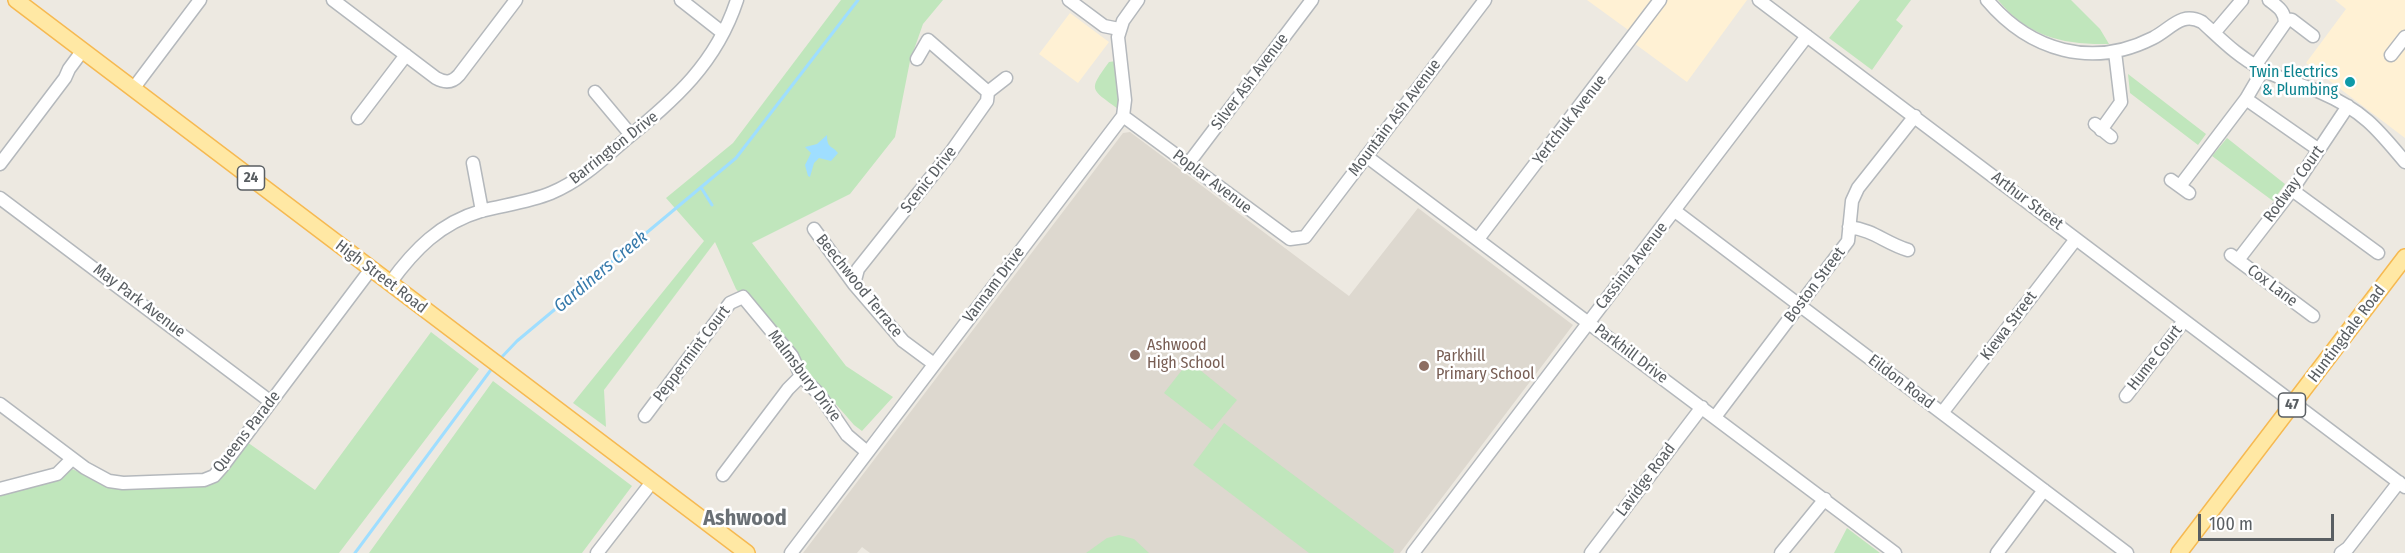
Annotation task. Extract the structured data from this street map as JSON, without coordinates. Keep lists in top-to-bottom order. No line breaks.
{"streets":{"main road":["24","High Street Road","Huntingdale Road","47"],"street":["Silver Ash Avenue","Mountain Ash Avenue","Yertchuk Avenue","Barrington Drive","Scenic Drive","Poplar Avenue","Rodway Court","Arthur Street","Cassinia Avenue","Vannam Drive","Boston Street","Beechwood Terrace","Cox Lane","May Park Avenue","Kiewa Street","Peppermint Court","Parkhill Drive","Hume Court","Malmsbury Drive","Eildon Road","Queens Parade","Lavidge Road"]},"crossings":[["Silver Ash Avenue","Poplar Avenue"],["Mountain Ash Avenue","Poplar Avenue"],["Mountain Ash Avenue","Parkhill Drive"],["Yertchuk Avenue","Parkhill Drive"],["Barrington Drive","High Street Road"],["Scenic Drive","Beechwood Terrace"],["Poplar Avenue","Vannam Drive"],["Rodway Court","Cox Lane"],["Arthur Street","Cassinia Avenue"],["Arthur Street","Boston Street"],["Arthur Street","Kiewa Street"],["Arthur Street","Huntingdale Road"],["Arthur Street","Hume Court"],["Cassinia Avenue","Parkhill Drive"],["Cassinia Avenue","Eildon Road"],["High Street Road","Queens Parade"],["Vannam Drive","Beechwood Terrace"],["Vannam Drive","Malmsbury Drive"],["Boston Street","Parkhill Drive"],["Boston Street","Eildon Road"],["May Park Avenue","Queens Parade"],["Kiewa Street","Eildon Road"],["Peppermint Court","Malmsbury Drive"],["Parkhill Drive","Lavidge Road"]],"districts":["Ashwood"],"water":["Gardiners Creek"],"places":["Twin Electrics & Plumbing","Ashwood High School","Parkhill Primary School"],"scale_bar":"100 m"}
